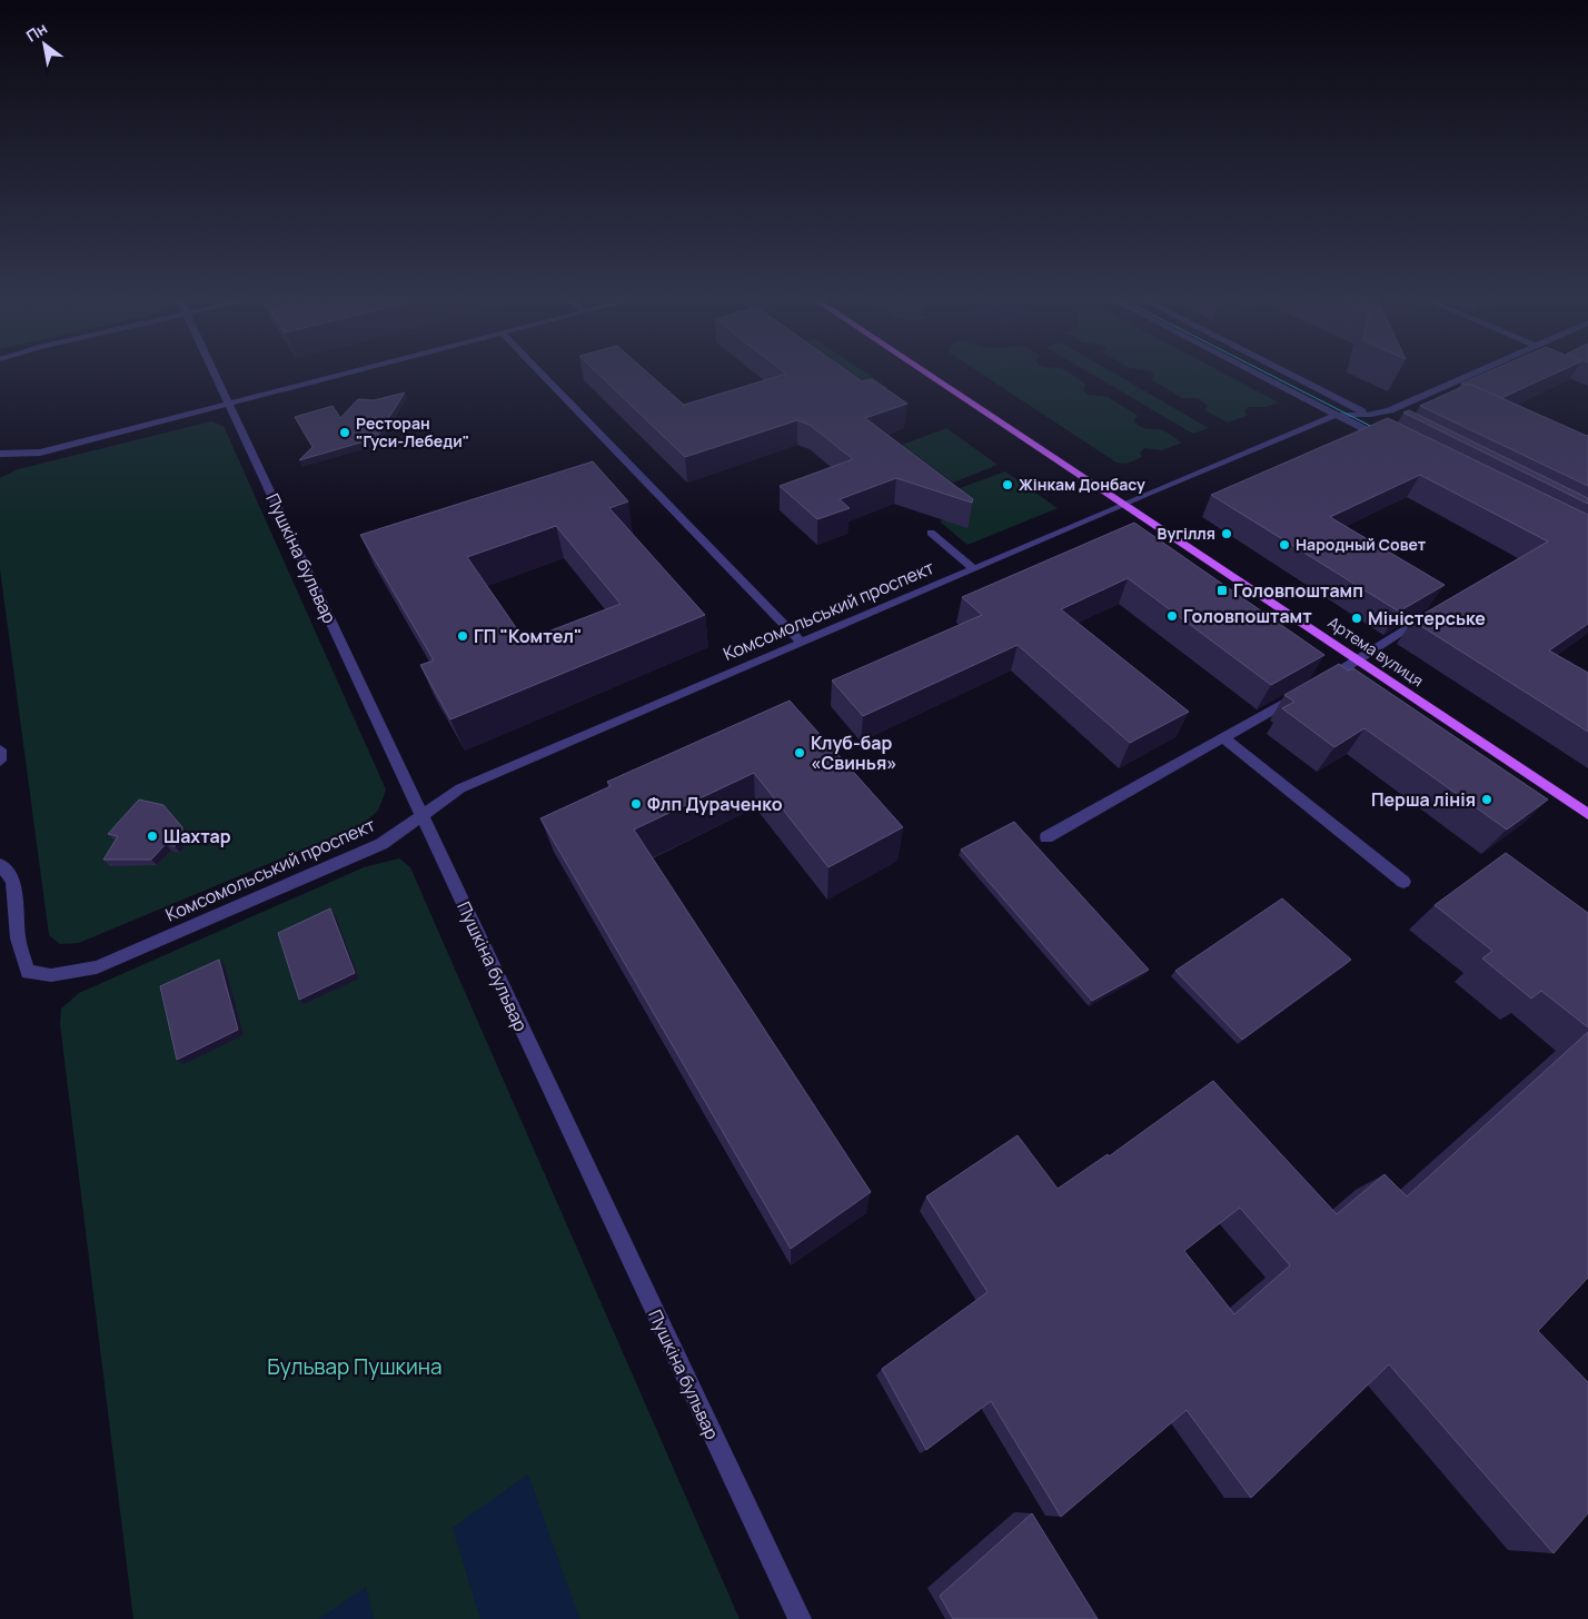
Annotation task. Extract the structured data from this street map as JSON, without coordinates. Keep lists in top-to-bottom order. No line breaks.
{"streets":{"main road":["Артема вулиця"],"street":["Пушкіна бульвар","Комсомольський проспект"]},"crossings":[["Пушкіна бульвар","Комсомольський проспект"],["Комсомольський проспект","Артема вулиця"]],"parks":["Бульвар Пушкина"],"places":{"other":["Ресторан \"Гуси-Лебеди\"","Жінкам Донбасу","Вугілля","Народный Совет","Головпоштамт","Міністерське","ГП \"Комтел\"","Клуб-бар «Свинья»","Перша лінія","Флп Дураченко","Шахтар"],"transit":["Головпоштамп"]},"north":"top left"}
